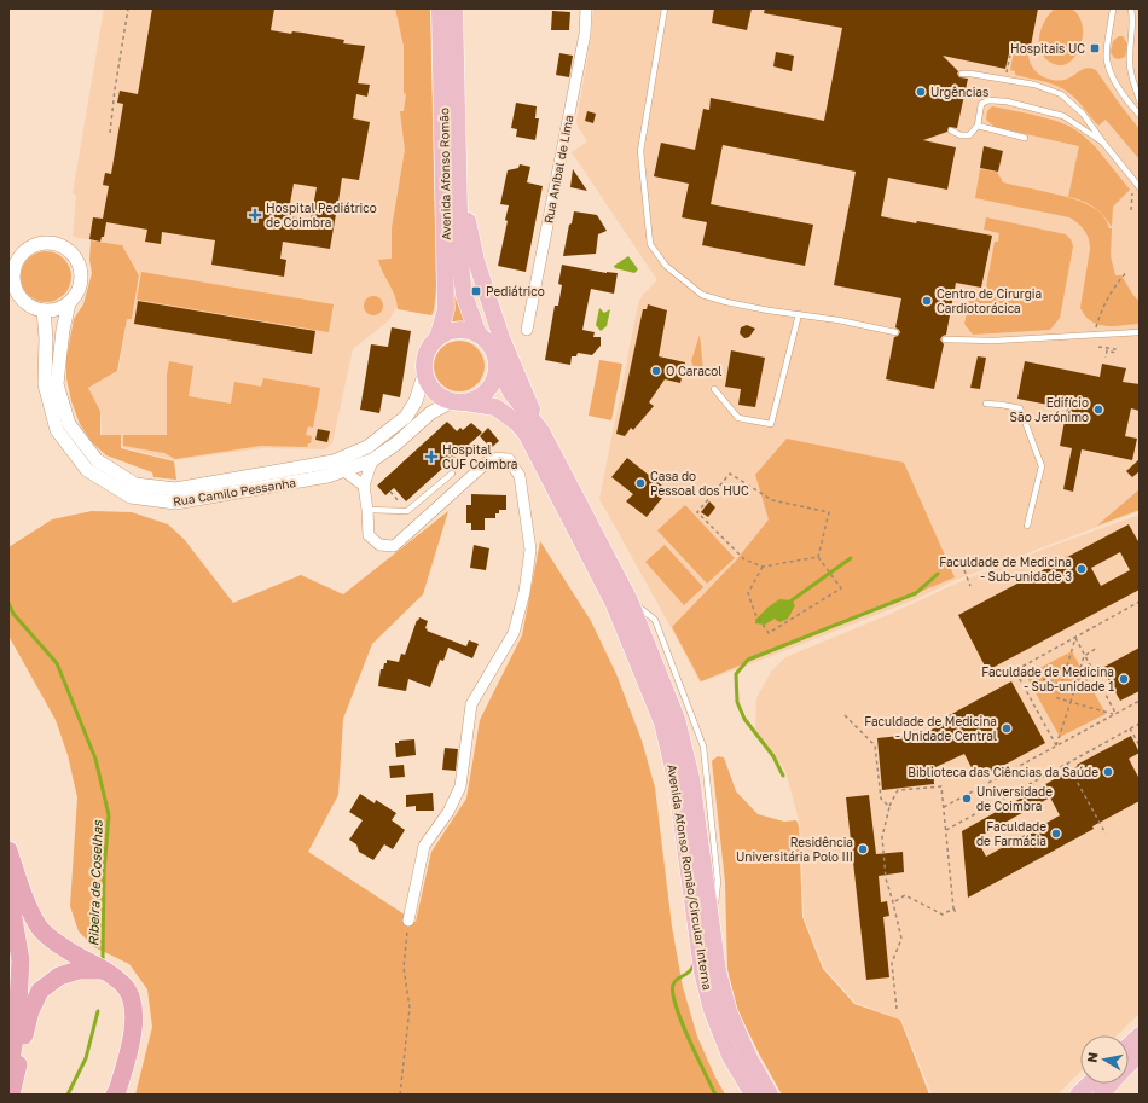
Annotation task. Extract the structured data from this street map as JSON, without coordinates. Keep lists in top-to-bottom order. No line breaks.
{"streets":{"main road":["Avenida Afonso Romão","Avenida Afonso Romão/Circular Interna"],"street":["Rua Aníbal de Lima","Rua Camilo Pessanha"]},"crossings":[["Avenida Afonso Romão","Rua Camilo Pessanha"],["Avenida Afonso Romão","Avenida Afonso Romão/Circular Interna"],["Rua Camilo Pessanha","Avenida Afonso Romão/Circular Interna"]],"water":["Ribeira de Coselhas"],"places":{"transit":["Hospitais UC","Pediátrico"],"other":["Urgências","Centro de Cirurgia Cardiotorácica","O Caracol","Edifício São Jerónimo","Casa do Pessoal dos HUC","Faculdade de Medicina - Sub-unidade 3","Faculdade de Medicina - Sub-unidade 1","Faculdade de Medicina - Unidade Central","Biblioteca das Ciências da Saúde","Universidade de Coimbra","Faculdade de Farmácia","Residência Universitária Polo III"],"health":["Hospital Pediátrico de Coimbra","Hospital CUF Coimbra"]},"north":"left"}
